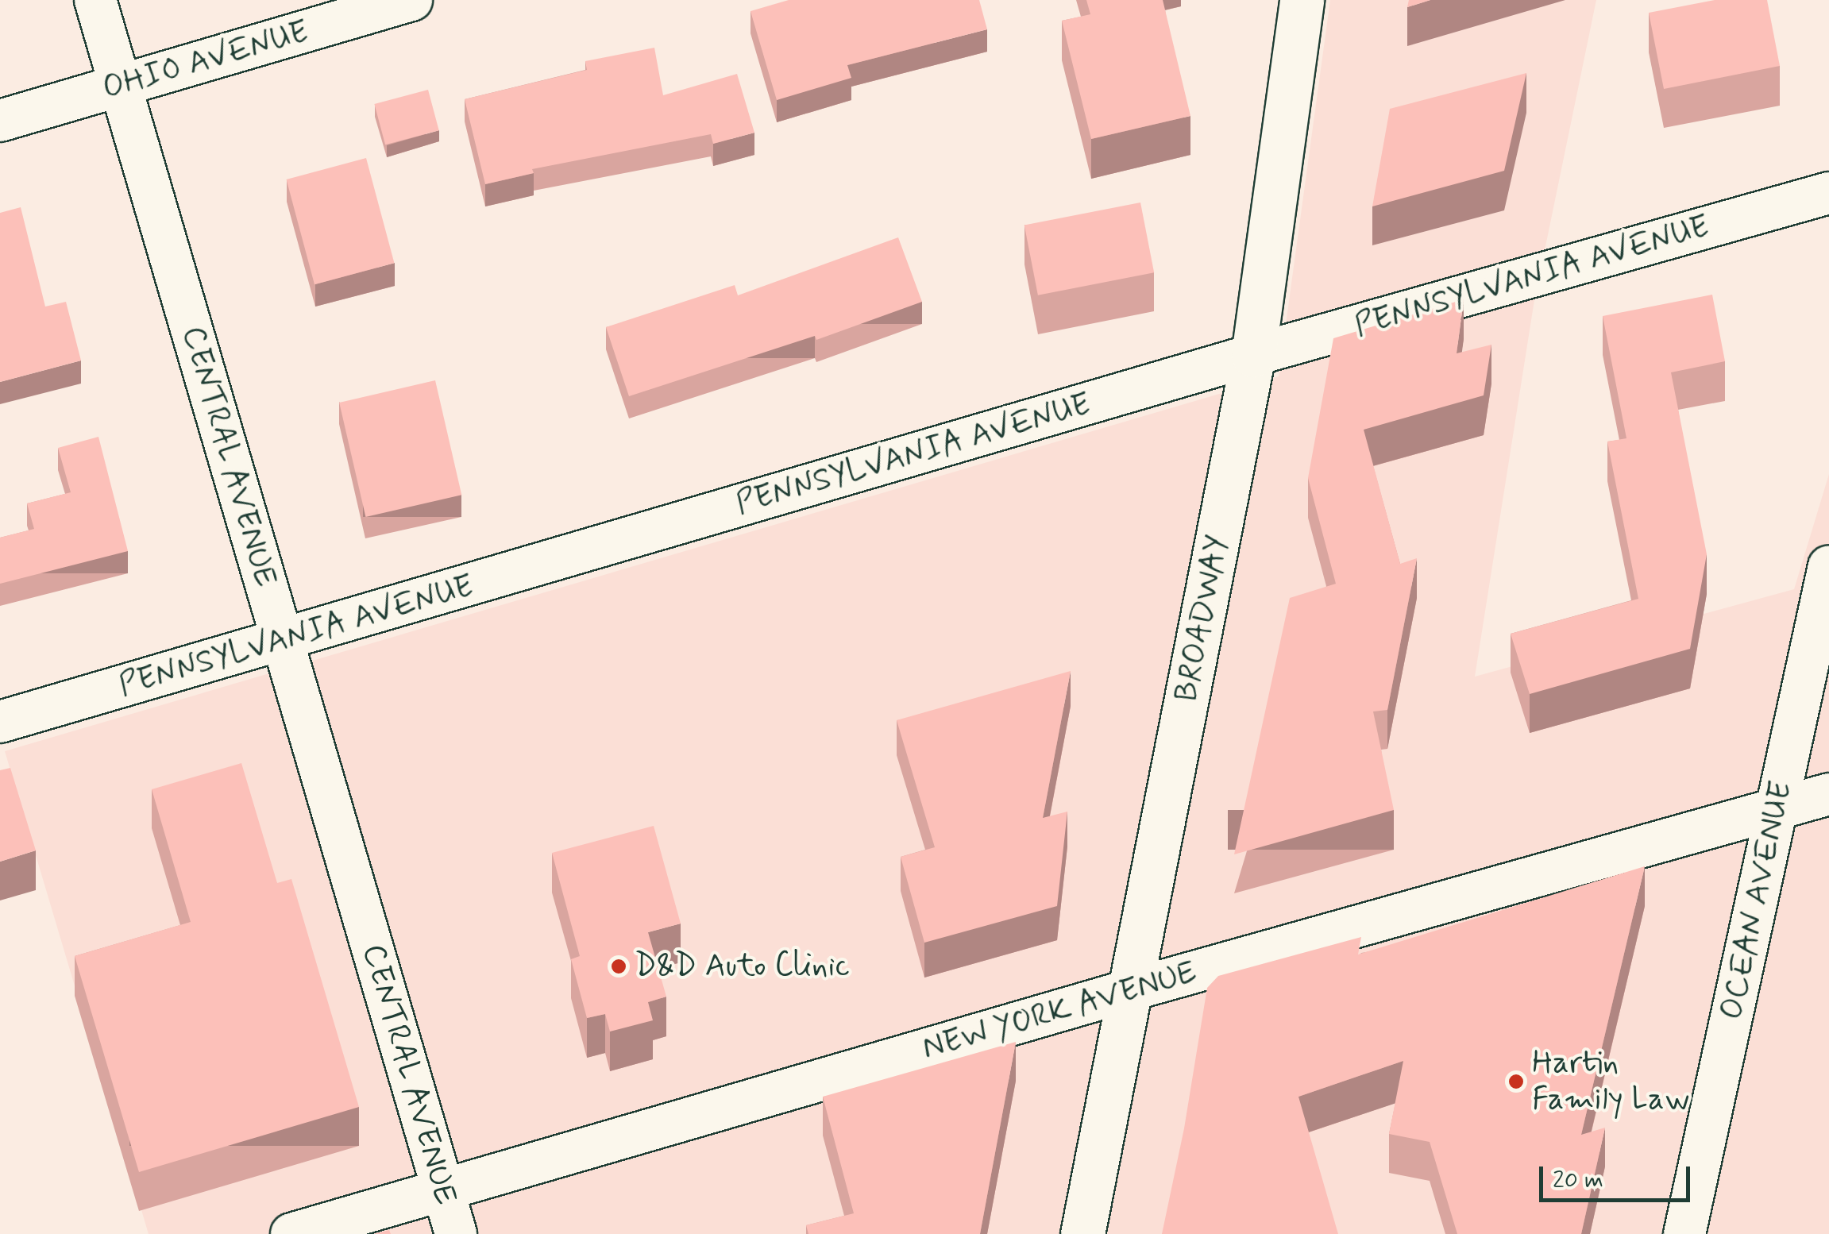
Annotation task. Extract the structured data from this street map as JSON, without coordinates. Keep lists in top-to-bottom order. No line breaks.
{"streets":{"main road":["BROADWAY"],"street":["OHIO AVENUE","PENNSYLVANIA AVENUE","CENTRAL AVENUE","OCEAN AVENUE","NEW YORK AVENUE"]},"crossings":[["OHIO AVENUE","CENTRAL AVENUE"],["PENNSYLVANIA AVENUE","CENTRAL AVENUE"],["PENNSYLVANIA AVENUE","BROADWAY"],["CENTRAL AVENUE","NEW YORK AVENUE"],["BROADWAY","NEW YORK AVENUE"],["OCEAN AVENUE","NEW YORK AVENUE"]],"places":["D&D Auto Clinic","Hartin Family Law"],"scale_bar":"20 m"}
